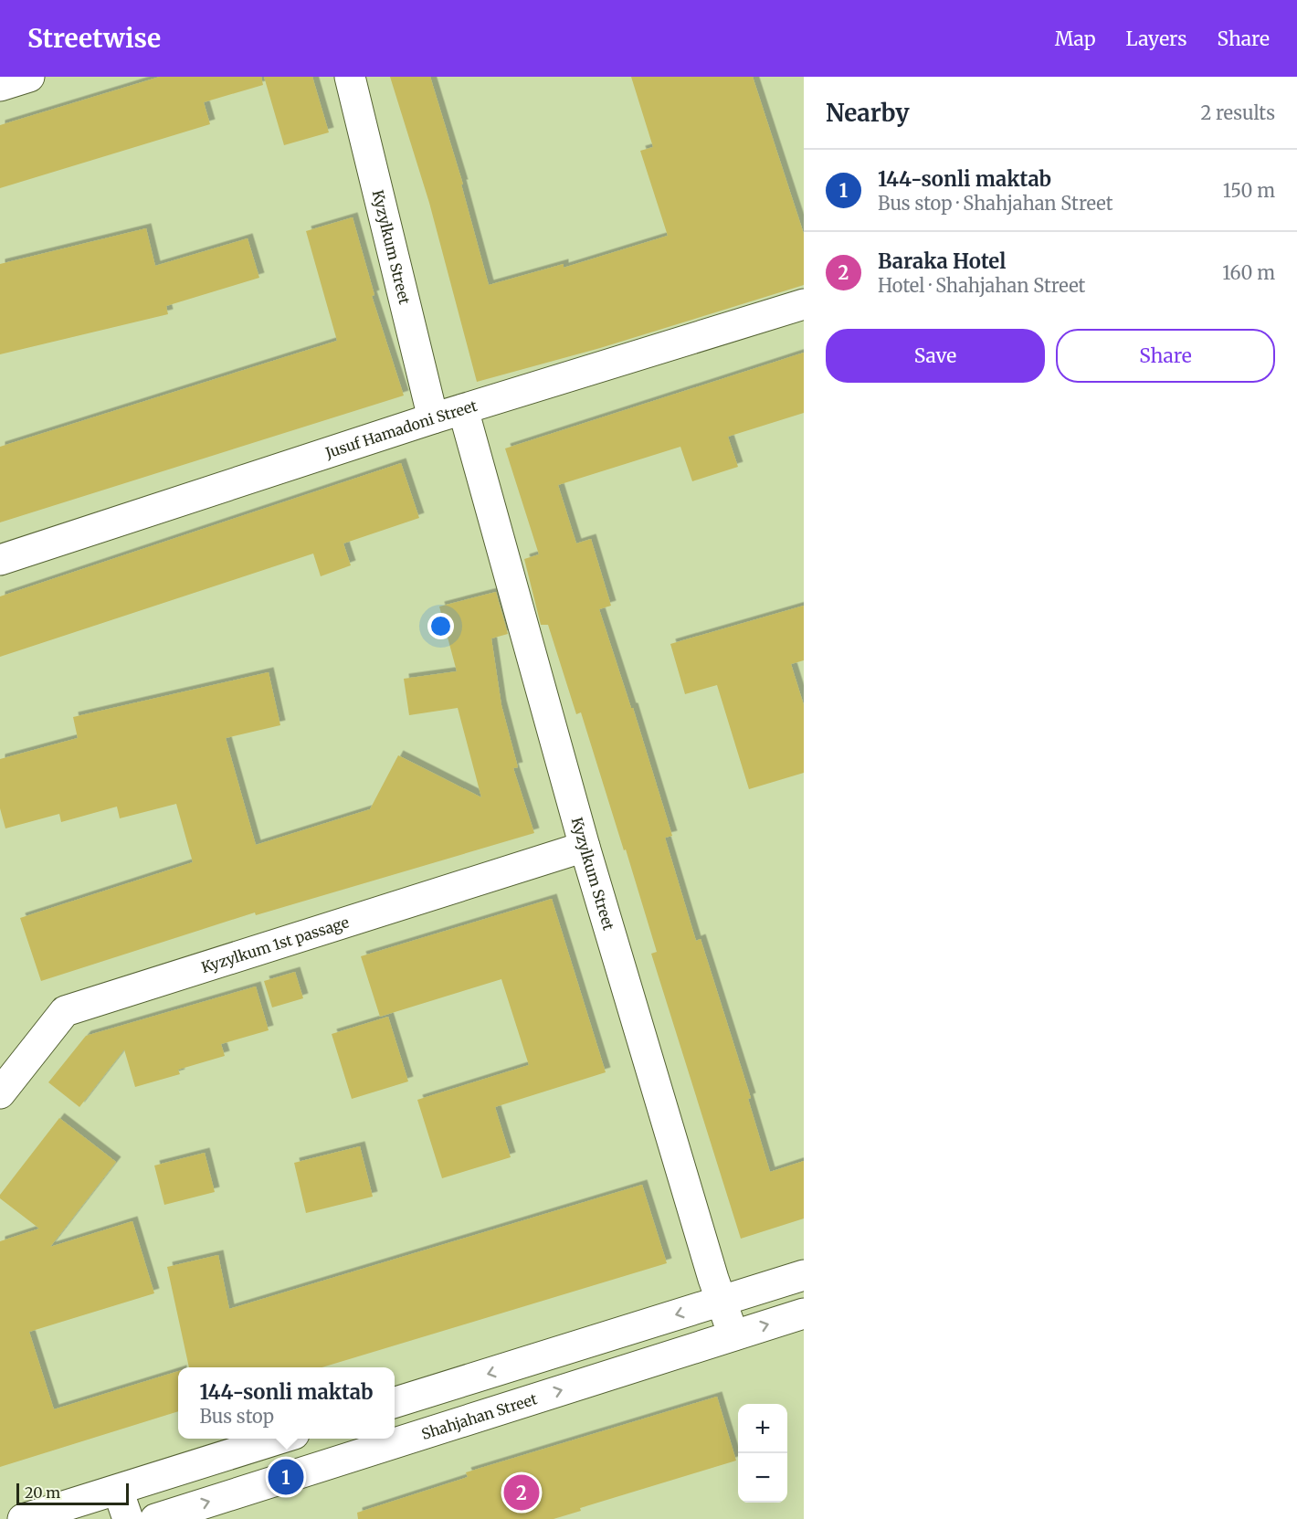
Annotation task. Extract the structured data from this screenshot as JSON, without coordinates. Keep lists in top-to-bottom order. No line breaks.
{"streets":{"street":["Kyzylkum Street","Jusuf Hamadoni Street","Kyzylkum 1st passage","Shahjahan Street"]},"crossings":[["Kyzylkum Street","Jusuf Hamadoni Street"],["Kyzylkum Street","Kyzylkum 1st passage"],["Kyzylkum Street","Shahjahan Street"]],"scale_bar":"20 m","page":{"header":"Streetwise","nav":["Map","Layers","Share"],"heading":["Nearby","2 results"],"list":[{"mark":"1","name":"144-sonli maktab","note":"Bus stop · Shahjahan Street","value":"150 m"},{"mark":"2","name":"Baraka Hotel","note":"Hotel · Shahjahan Street","value":"160 m"}],"buttons":["Save","Share"],"popup":["144-sonli maktab","Bus stop"],"map_buttons":["+","−"],"pins":["1","2"],"scale":"20 m"}}
